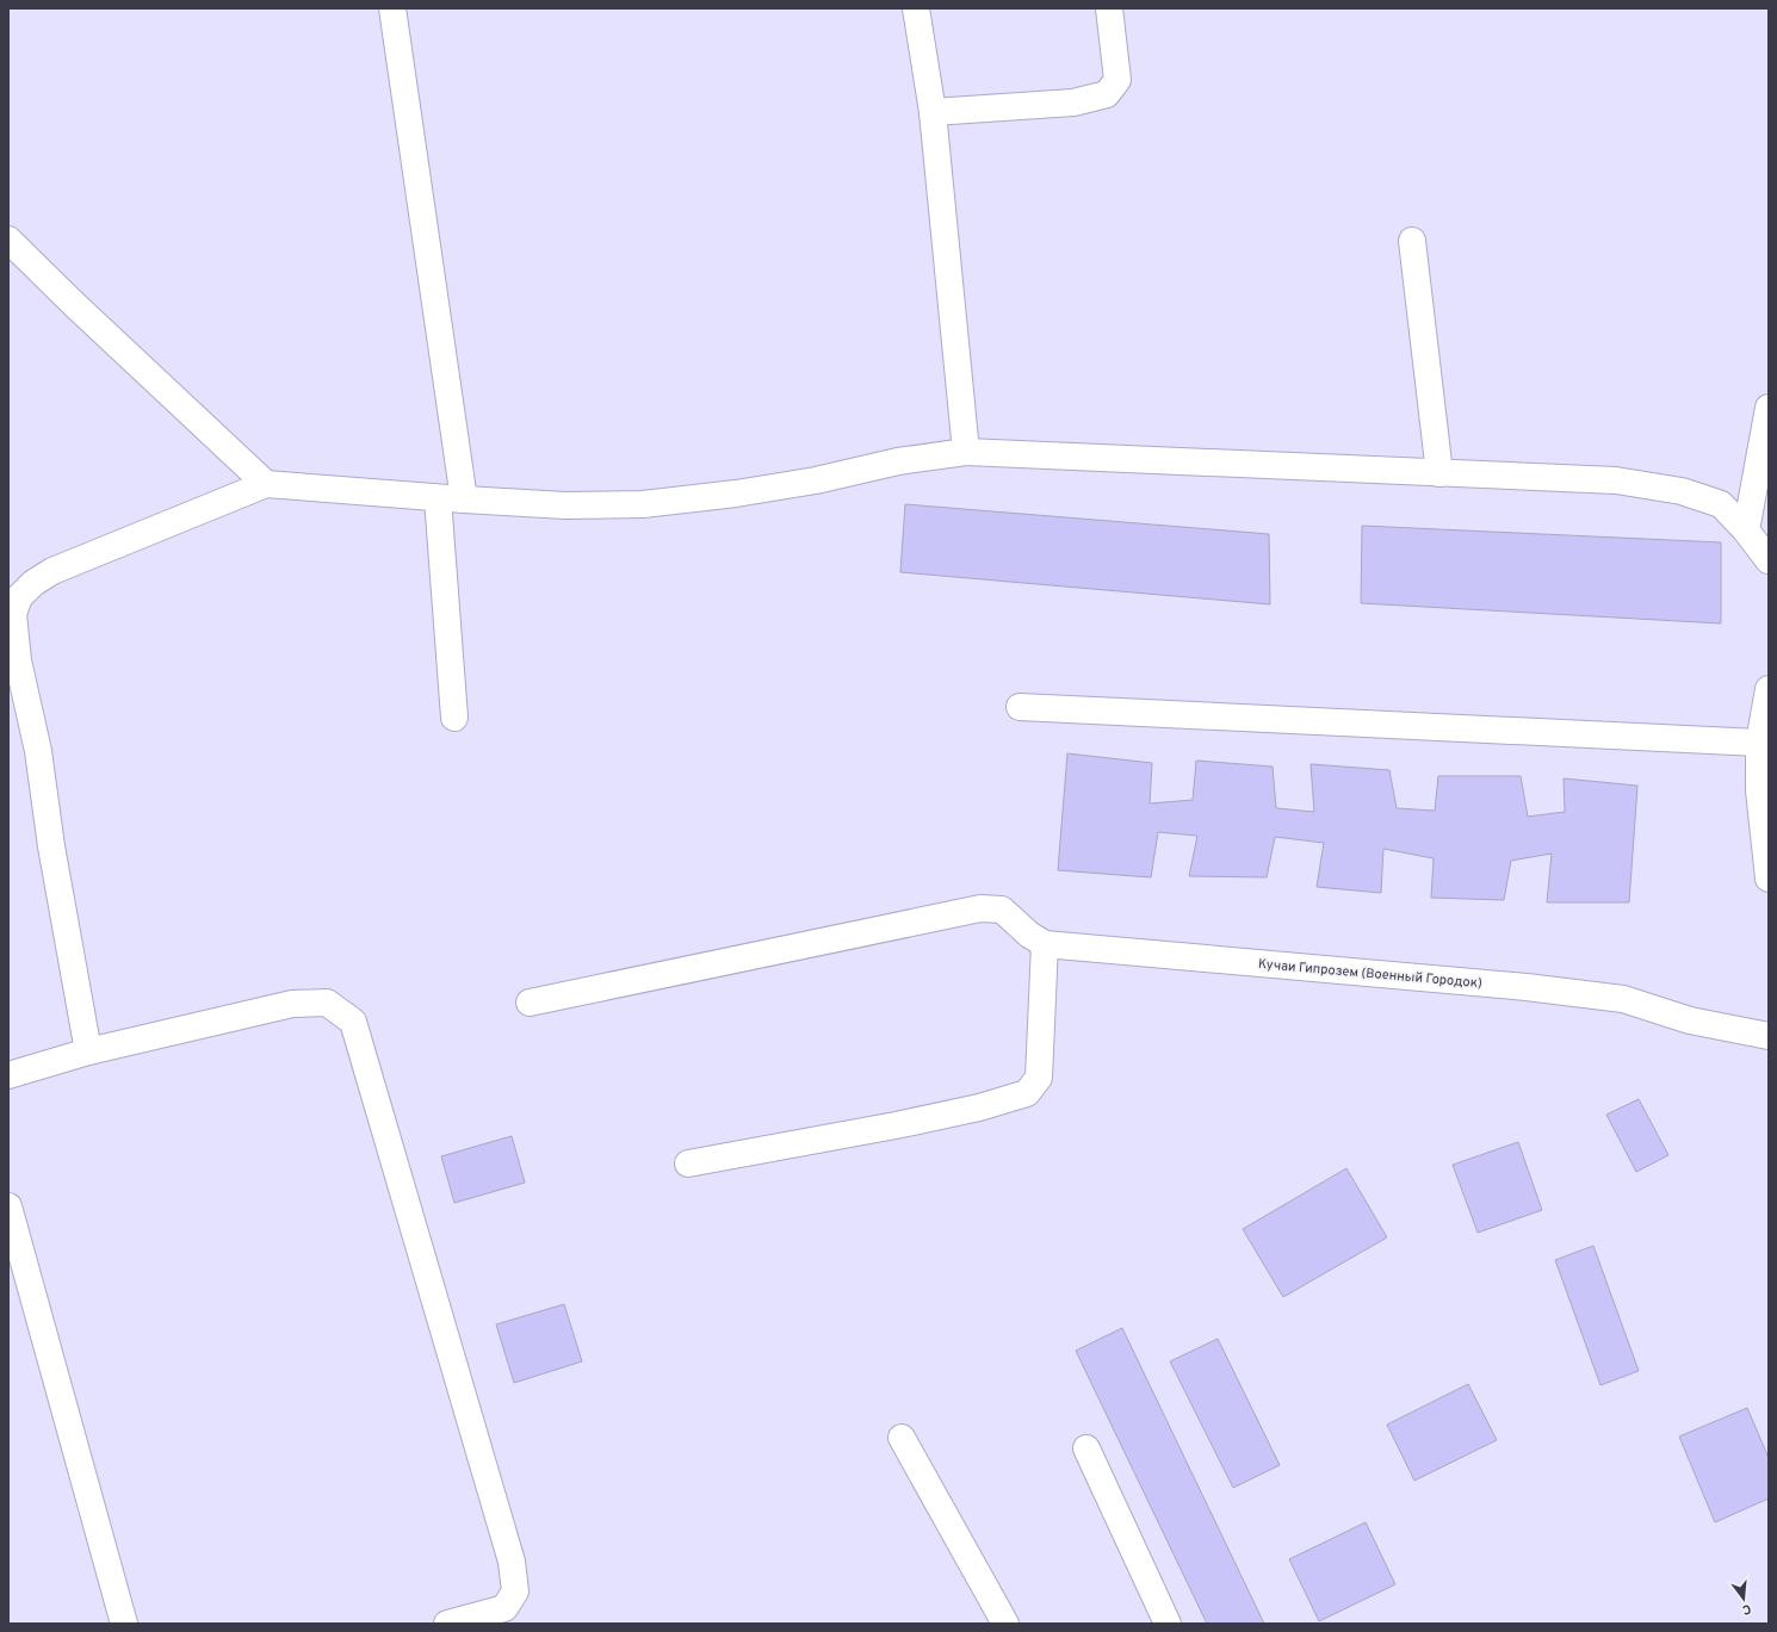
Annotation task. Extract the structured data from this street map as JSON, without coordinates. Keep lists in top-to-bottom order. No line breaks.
{"streets":{"street":["Кучаи Гипрозем (Военный Городок)"]},"north":"bottom"}
